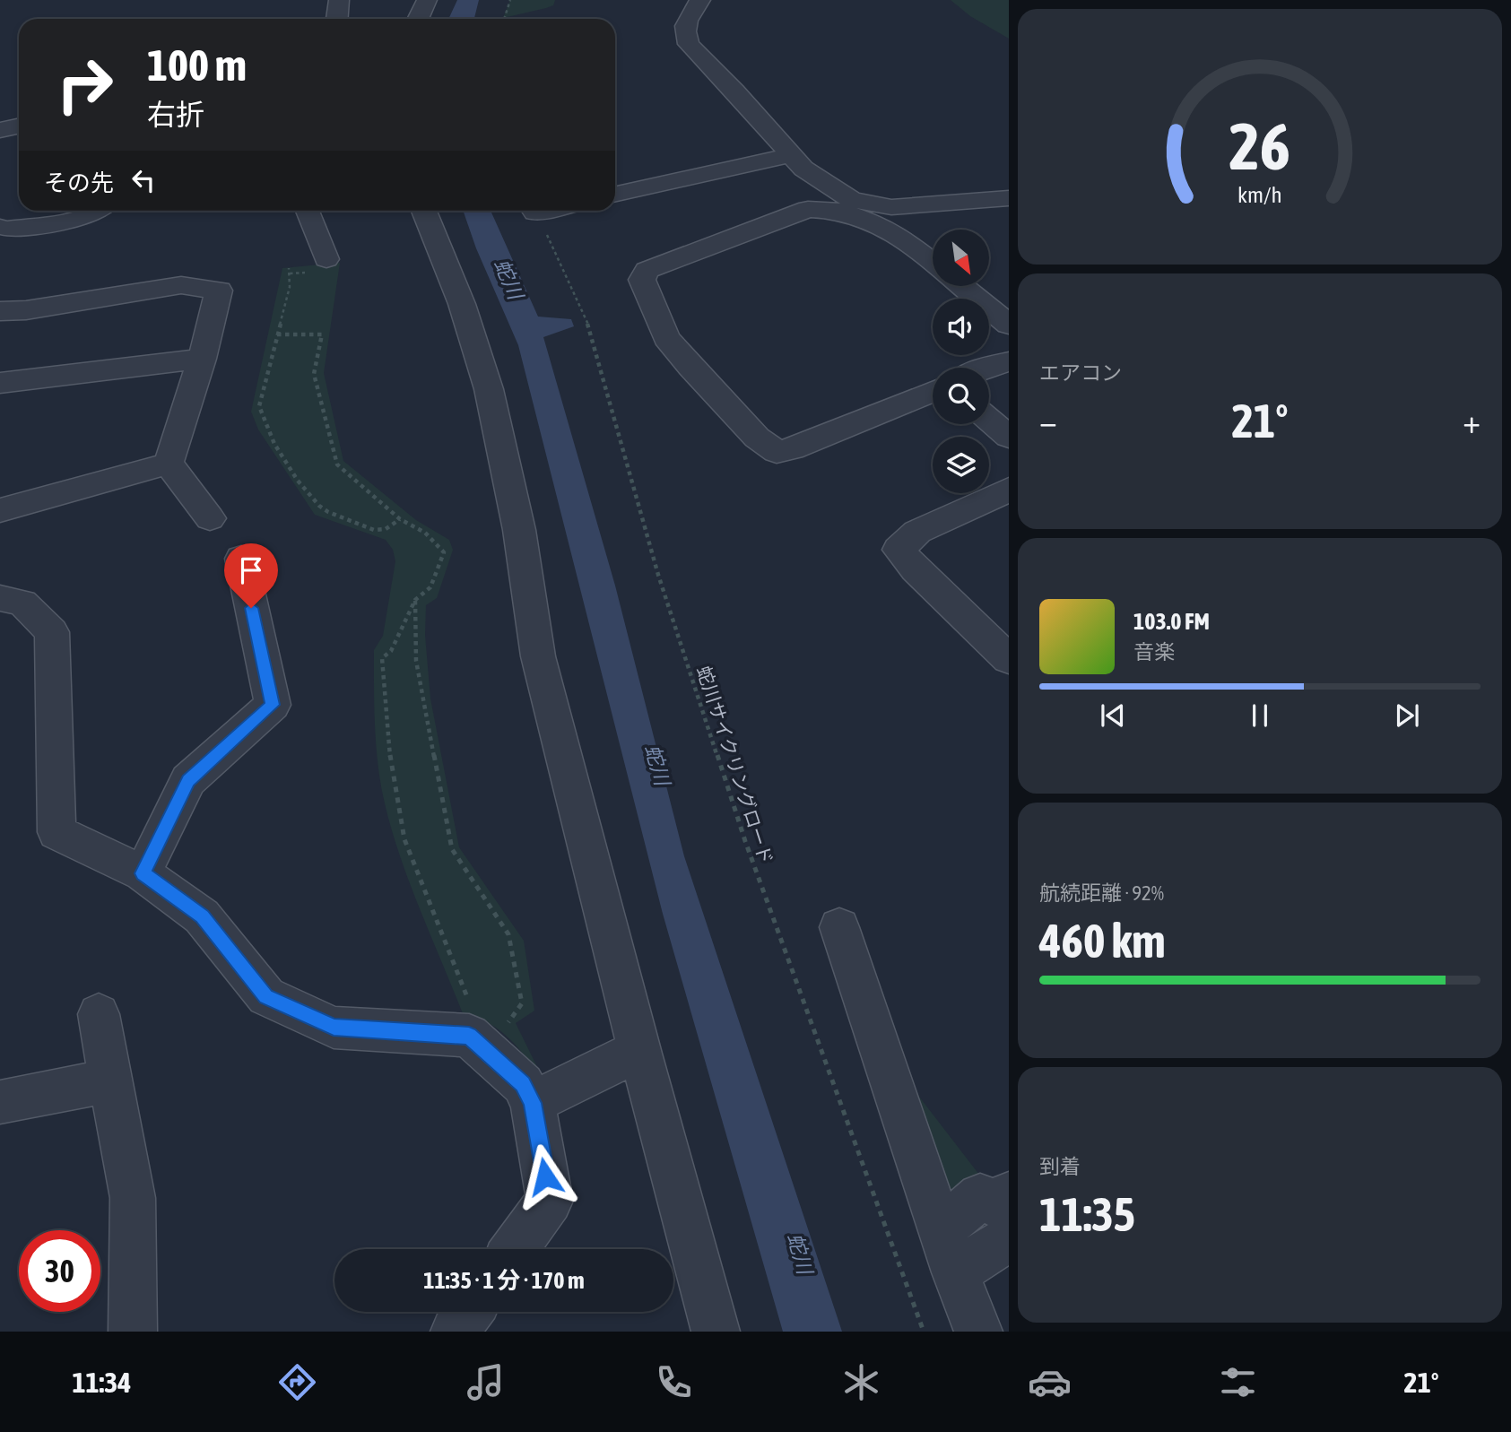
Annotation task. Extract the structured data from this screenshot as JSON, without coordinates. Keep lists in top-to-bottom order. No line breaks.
{"streets":{"path":["蛇川サイクリングロード"]},"water":["蛇川"],"north":"bottom right","page":{"turn":["100 m","右折"],"then":"その先","tile":["エアコン",["航続距離 · 92%","460 km"],["到着","11:35"]],"heat":["−","21°","+"],"song":["103.0 FM","音楽"],"limit":"30","trip":"11:35 · 1 分 · 170 m","tabs":["11:34","21°"],"gauge":["26","km/h"]}}
